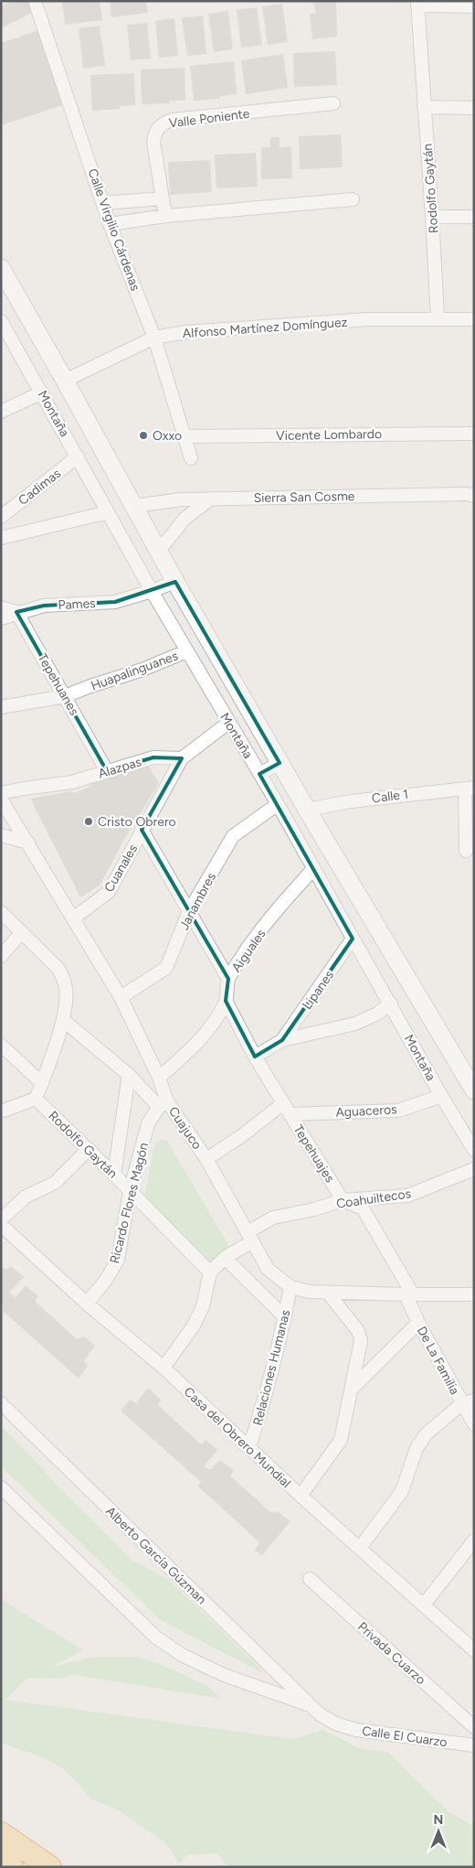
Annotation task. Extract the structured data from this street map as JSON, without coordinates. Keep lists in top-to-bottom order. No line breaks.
{"streets":{"main road":["Montaña"],"street":["Valle Poniente","Rodolfo Gaytán","Calle Virgilio Cárdenas","Alfonso Martínez Domínguez","Vicente Lombardo","Cadimas","Sierra San Cosme","Pames","Huapalinguanes","Tepehuanes","Alazpas","Calle 1","Cuanales","Janambres","Aiguales","Lipanes","Aguaceros","Cuajuco","Tepehuajes","Coahuiltecos","Ricardo Flores Magón","De La Familia","Relaciones Humanas","Casa del Obrero Mundial","Alberto García Gúzman","Privada Cuarzo","Calle El Cuarzo"]},"crossings":[["Rodolfo Gaytán","Alfonso Martínez Domínguez"],["Rodolfo Gaytán","Ricardo Flores Magón"],["Calle Virgilio Cárdenas","Alfonso Martínez Domínguez"],["Calle Virgilio Cárdenas","Vicente Lombardo"],["Alfonso Martínez Domínguez","Montaña"],["Montaña","Cadimas"],["Montaña","Sierra San Cosme"],["Montaña","Pames"],["Montaña","Huapalinguanes"],["Montaña","Calle 1"],["Montaña","Janambres"],["Montaña","Aiguales"],["Montaña","Lipanes"],["Montaña","Aguaceros"],["Pames","Tepehuanes"],["Huapalinguanes","Tepehuanes"],["Tepehuanes","Alazpas"],["Alazpas","Cuanales"],["Cuanales","Cuajuco"],["Janambres","Cuajuco"],["Aiguales","Cuajuco"],["Aiguales","Tepehuajes"],["Lipanes","Tepehuajes"],["Aguaceros","Tepehuajes"],["Cuajuco","Coahuiltecos"],["Cuajuco","Ricardo Flores Magón"],["Cuajuco","De La Familia"],["Cuajuco","Relaciones Humanas"],["Tepehuajes","Coahuiltecos"],["Ricardo Flores Magón","Casa del Obrero Mundial"],["Relaciones Humanas","Casa del Obrero Mundial"],["Alberto García Gúzman","Calle El Cuarzo"]],"places":["Oxxo","Cristo Obrero"],"north":"top"}
